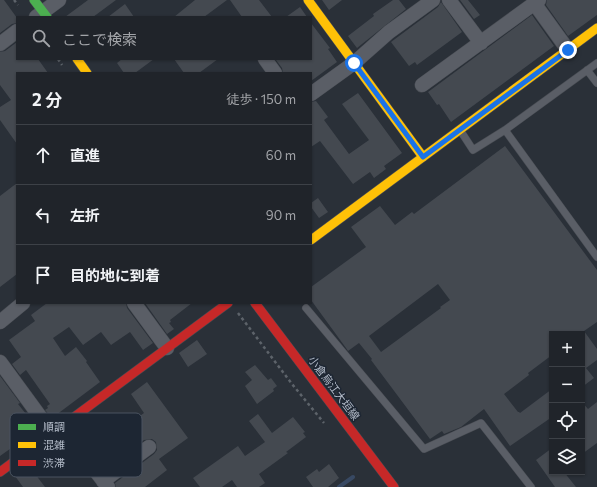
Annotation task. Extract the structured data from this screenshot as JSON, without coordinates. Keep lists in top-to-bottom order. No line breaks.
{"streets":{"street":["小倉烏江大垣線"]},"legend":["順調","混雑","渋滞"],"page":{"search":"ここで検索","heading":["2 分","徒歩 · 150 m"],"list":[["直進","60 m"],["左折","90 m"],"目的地に到着"],"map_buttons":["+","−"]}}
